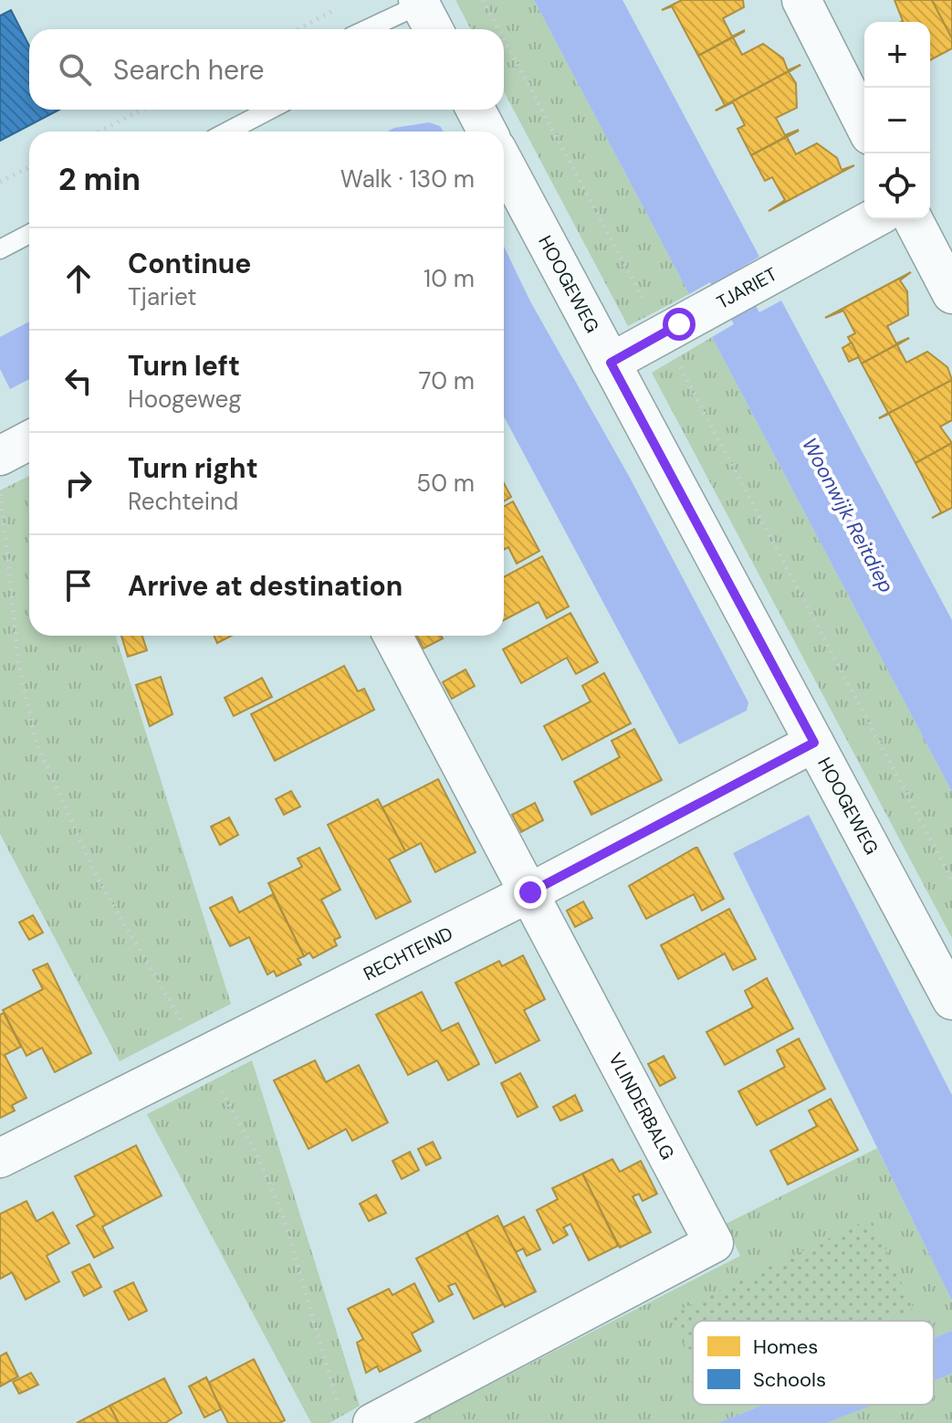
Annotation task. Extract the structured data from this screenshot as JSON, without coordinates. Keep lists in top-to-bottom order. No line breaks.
{"streets":{"street":["HOOGEWEG","TJARIET","RECHTEIND","VLINDERBALG"]},"crossings":[["HOOGEWEG","TJARIET"],["HOOGEWEG","RECHTEIND"],["RECHTEIND","VLINDERBALG"]],"water":["Woonwijk Reitdiep"],"legend":["Homes","Schools"],"page":{"map_buttons":["+","−"],"search":"Search here","heading":["2 min","Walk · 130 m"],"list":[["Continue","Tjariet","10 m"],["Turn left","Hoogeweg","70 m"],["Turn right","Rechteind","50 m"],"Arrive at destination"]}}
